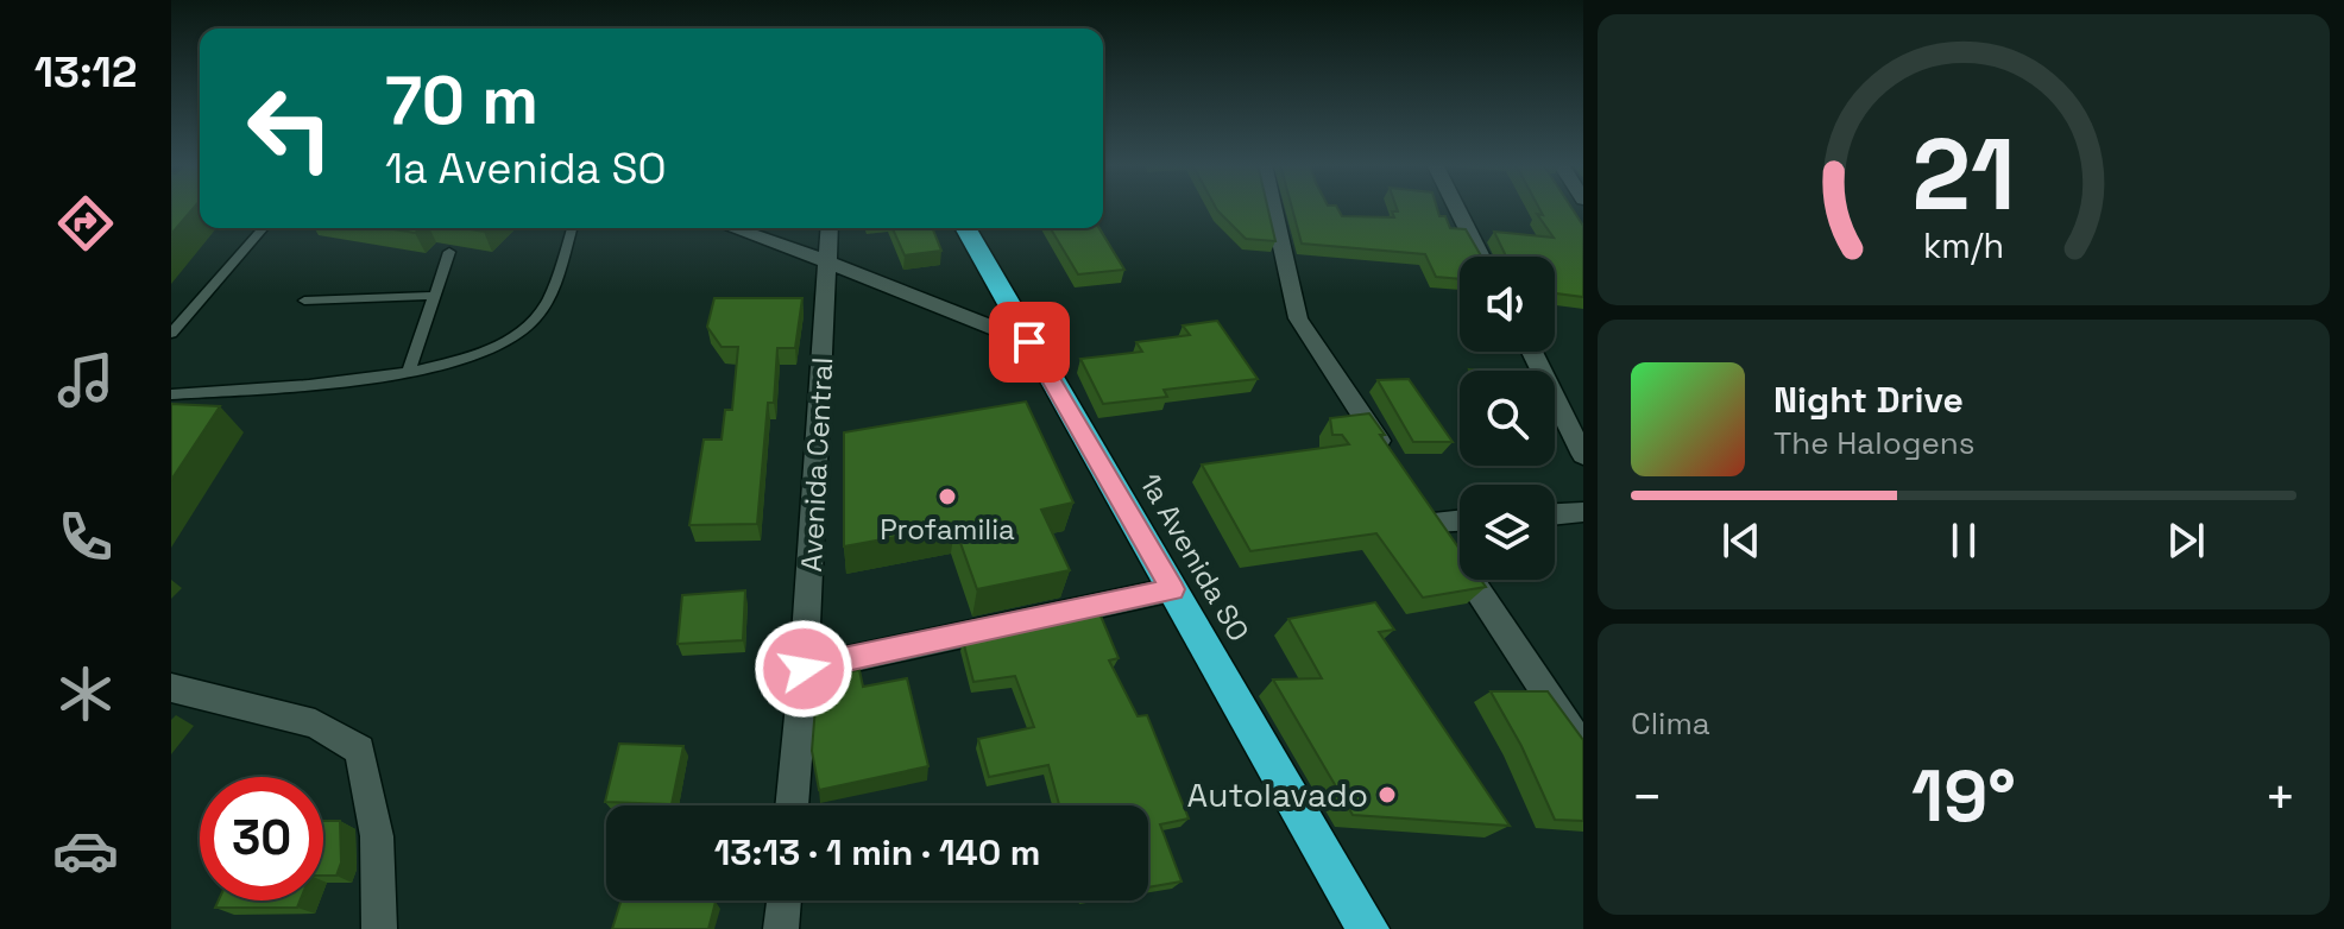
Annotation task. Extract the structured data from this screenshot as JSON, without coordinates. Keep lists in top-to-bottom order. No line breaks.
{"streets":{"highway":["1a Avenida SO"],"street":["Avenida Central"]},"places":["Profamilia","Autolavado"],"page":{"tabs":"13:12","turn":["70 m","1a Avenida SO"],"song":["Night Drive","The Halogens"],"tile":"Clima","heat":["−","19°","+"],"limit":"30","trip":"13:13 · 1 min · 140 m","gauge":["21","km/h"]}}
